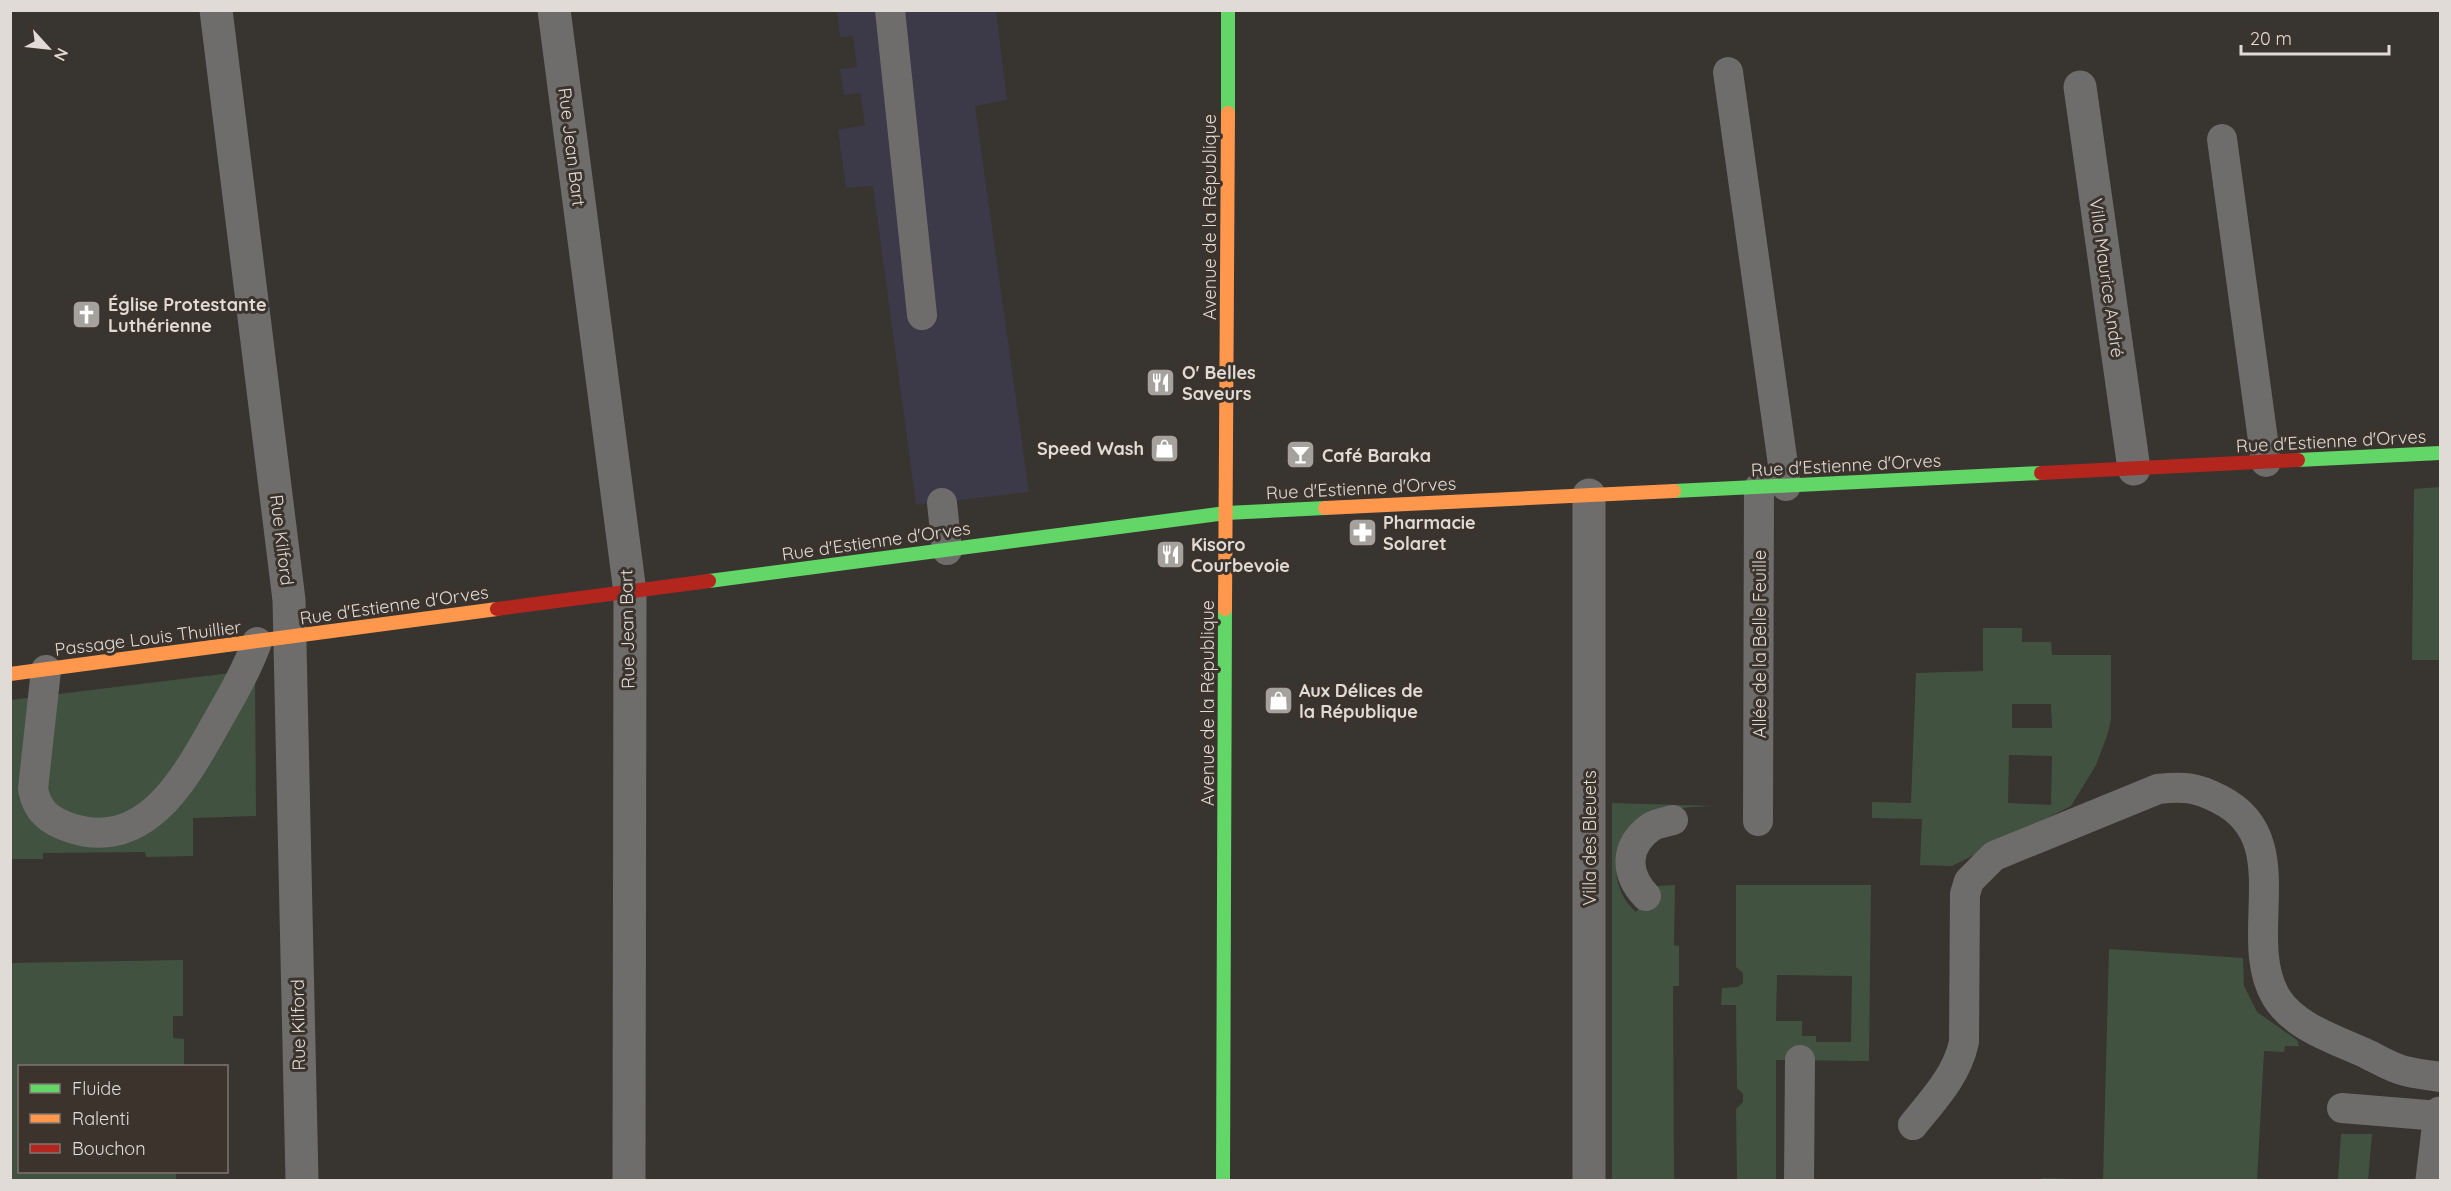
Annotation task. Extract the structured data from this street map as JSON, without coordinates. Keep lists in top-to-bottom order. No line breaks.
{"streets":{"street":["Rue Jean Bart","Avenue de la République","Villa Maurice André","Rue d'Estienne d'Orves","Rue Kilford","Passage Louis Thuillier","Villa des Bleuets"],"lane":["Allée de la Belle Feuille"]},"crossings":[["Rue Jean Bart","Rue d'Estienne d'Orves"],["Avenue de la République","Rue d'Estienne d'Orves"],["Villa Maurice André","Rue d'Estienne d'Orves"],["Rue d'Estienne d'Orves","Rue Kilford"],["Rue d'Estienne d'Orves","Passage Louis Thuillier"],["Rue d'Estienne d'Orves","Allée de la Belle Feuille"],["Rue d'Estienne d'Orves","Villa des Bleuets"],["Rue Kilford","Passage Louis Thuillier"]],"places":{"church":["Église Protestante Luthérienne"],"restaurant":["O' Belles Saveurs","Kisoro Courbevoie"],"shop":["Speed Wash","Aux Délices de la République"],"bar":["Café Baraka"],"pharmacy":["Pharmacie Solaret"]},"legend":["Fluide","Ralenti","Bouchon"],"scale_bar":"20 m","north":"bottom right"}
